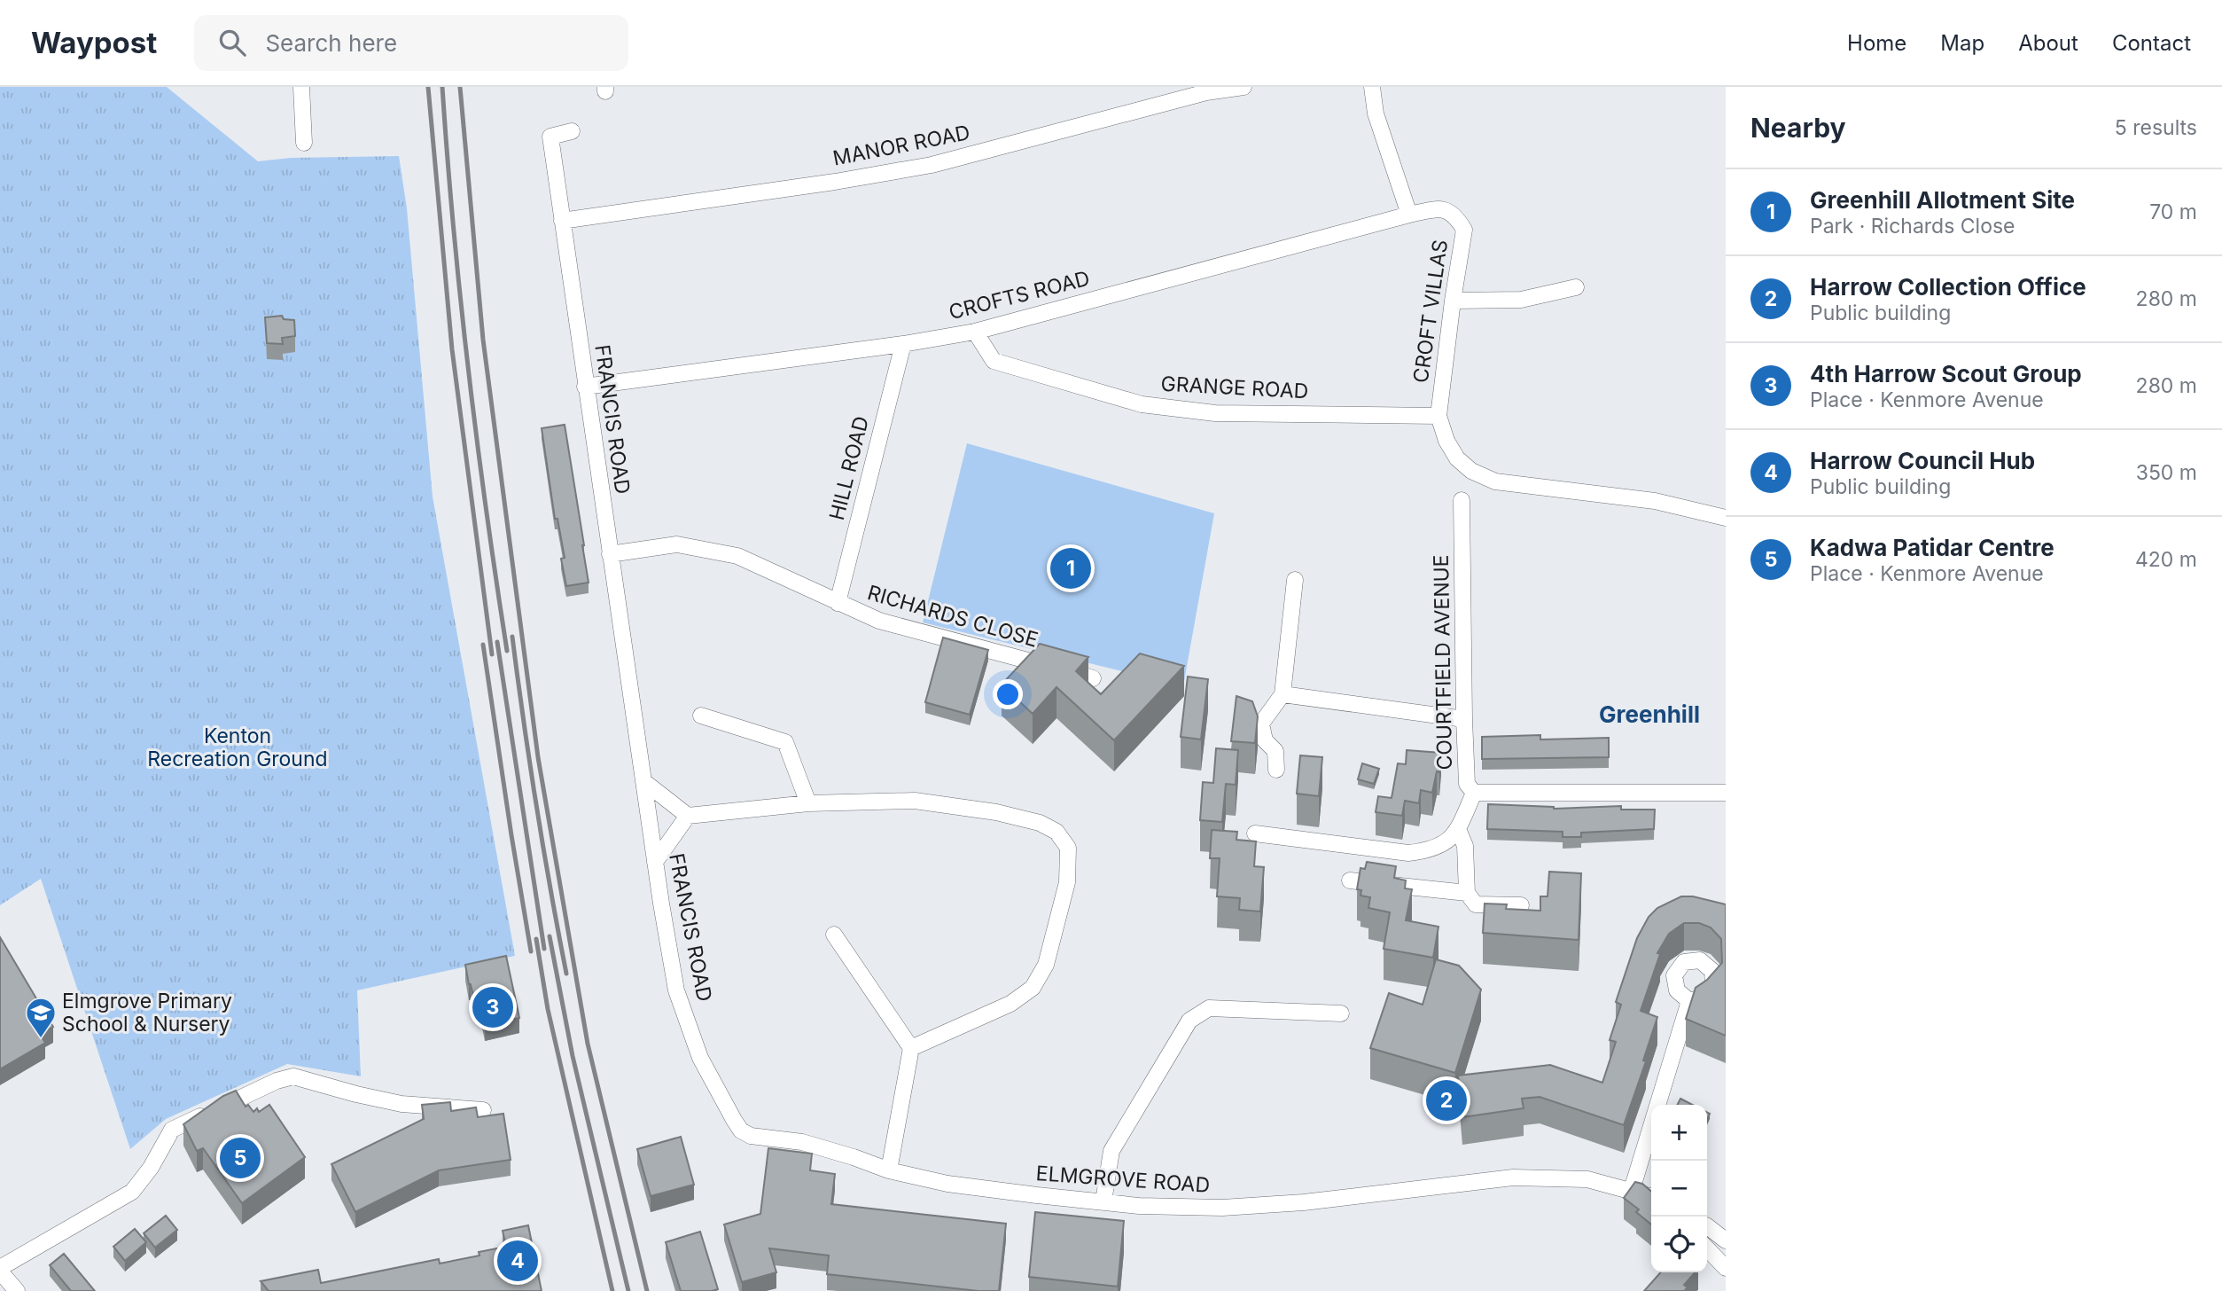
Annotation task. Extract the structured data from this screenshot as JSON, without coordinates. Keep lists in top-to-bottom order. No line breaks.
{"streets":{"street":["MANOR ROAD","CROFTS ROAD","CROFT VILLAS","GRANGE ROAD","FRANCIS ROAD","HILL ROAD","RICHARDS CLOSE","COURTFIELD AVENUE","ELMGROVE ROAD"]},"crossings":[["MANOR ROAD","FRANCIS ROAD"],["CROFTS ROAD","CROFT VILLAS"],["CROFTS ROAD","GRANGE ROAD"],["CROFTS ROAD","FRANCIS ROAD"],["CROFTS ROAD","HILL ROAD"],["CROFT VILLAS","GRANGE ROAD"],["FRANCIS ROAD","RICHARDS CLOSE"],["FRANCIS ROAD","ELMGROVE ROAD"],["HILL ROAD","RICHARDS CLOSE"]],"districts":["Greenhill"],"parks":["Kenton Recreation Ground"],"places":{"school or university":["Elmgrove Primary School & Nursery"]},"page":{"header":"Waypost","search":"Search here","nav":["Home","Map","About","Contact"],"heading":["Nearby","5 results"],"list":[{"mark":"1","name":"Greenhill Allotment Site","note":"Park · Richards Close","value":"70 m"},{"mark":"2","name":"Harrow Collection Office","note":"Public building","value":"280 m"},{"mark":"3","name":"4th Harrow Scout Group","note":"Place · Kenmore Avenue","value":"280 m"},{"mark":"4","name":"Harrow Council Hub","note":"Public building","value":"350 m"},{"mark":"5","name":"Kadwa Patidar Centre","note":"Place · Kenmore Avenue","value":"420 m"}],"pins":["1","3","2","5","4"],"map_buttons":["+","−"]}}
